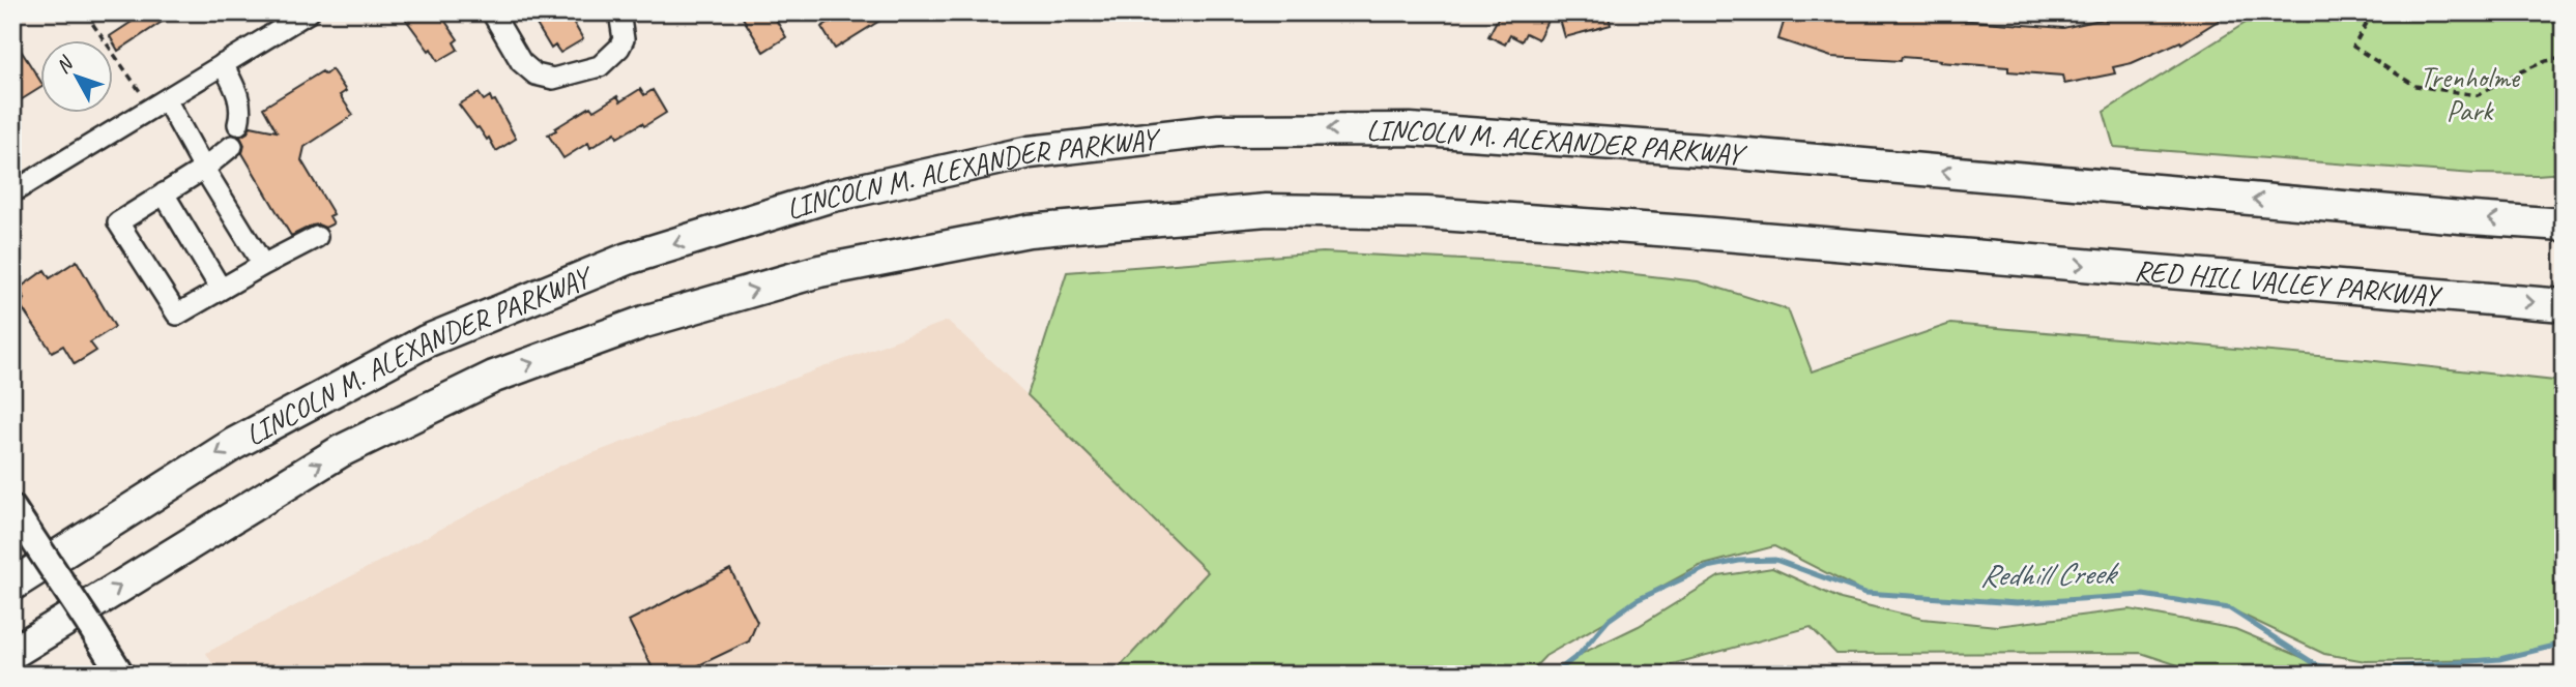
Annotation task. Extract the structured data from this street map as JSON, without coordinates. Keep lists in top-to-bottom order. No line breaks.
{"streets":{"highway":["LINCOLN M. ALEXANDER PARKWAY","RED HILL VALLEY PARKWAY"]},"crossings":[["LINCOLN M. ALEXANDER PARKWAY","RED HILL VALLEY PARKWAY"]],"one_way":["RED HILL VALLEY PARKWAY"],"water":["Redhill Creek"],"parks":["Trenholme Park"],"north":"top left"}
